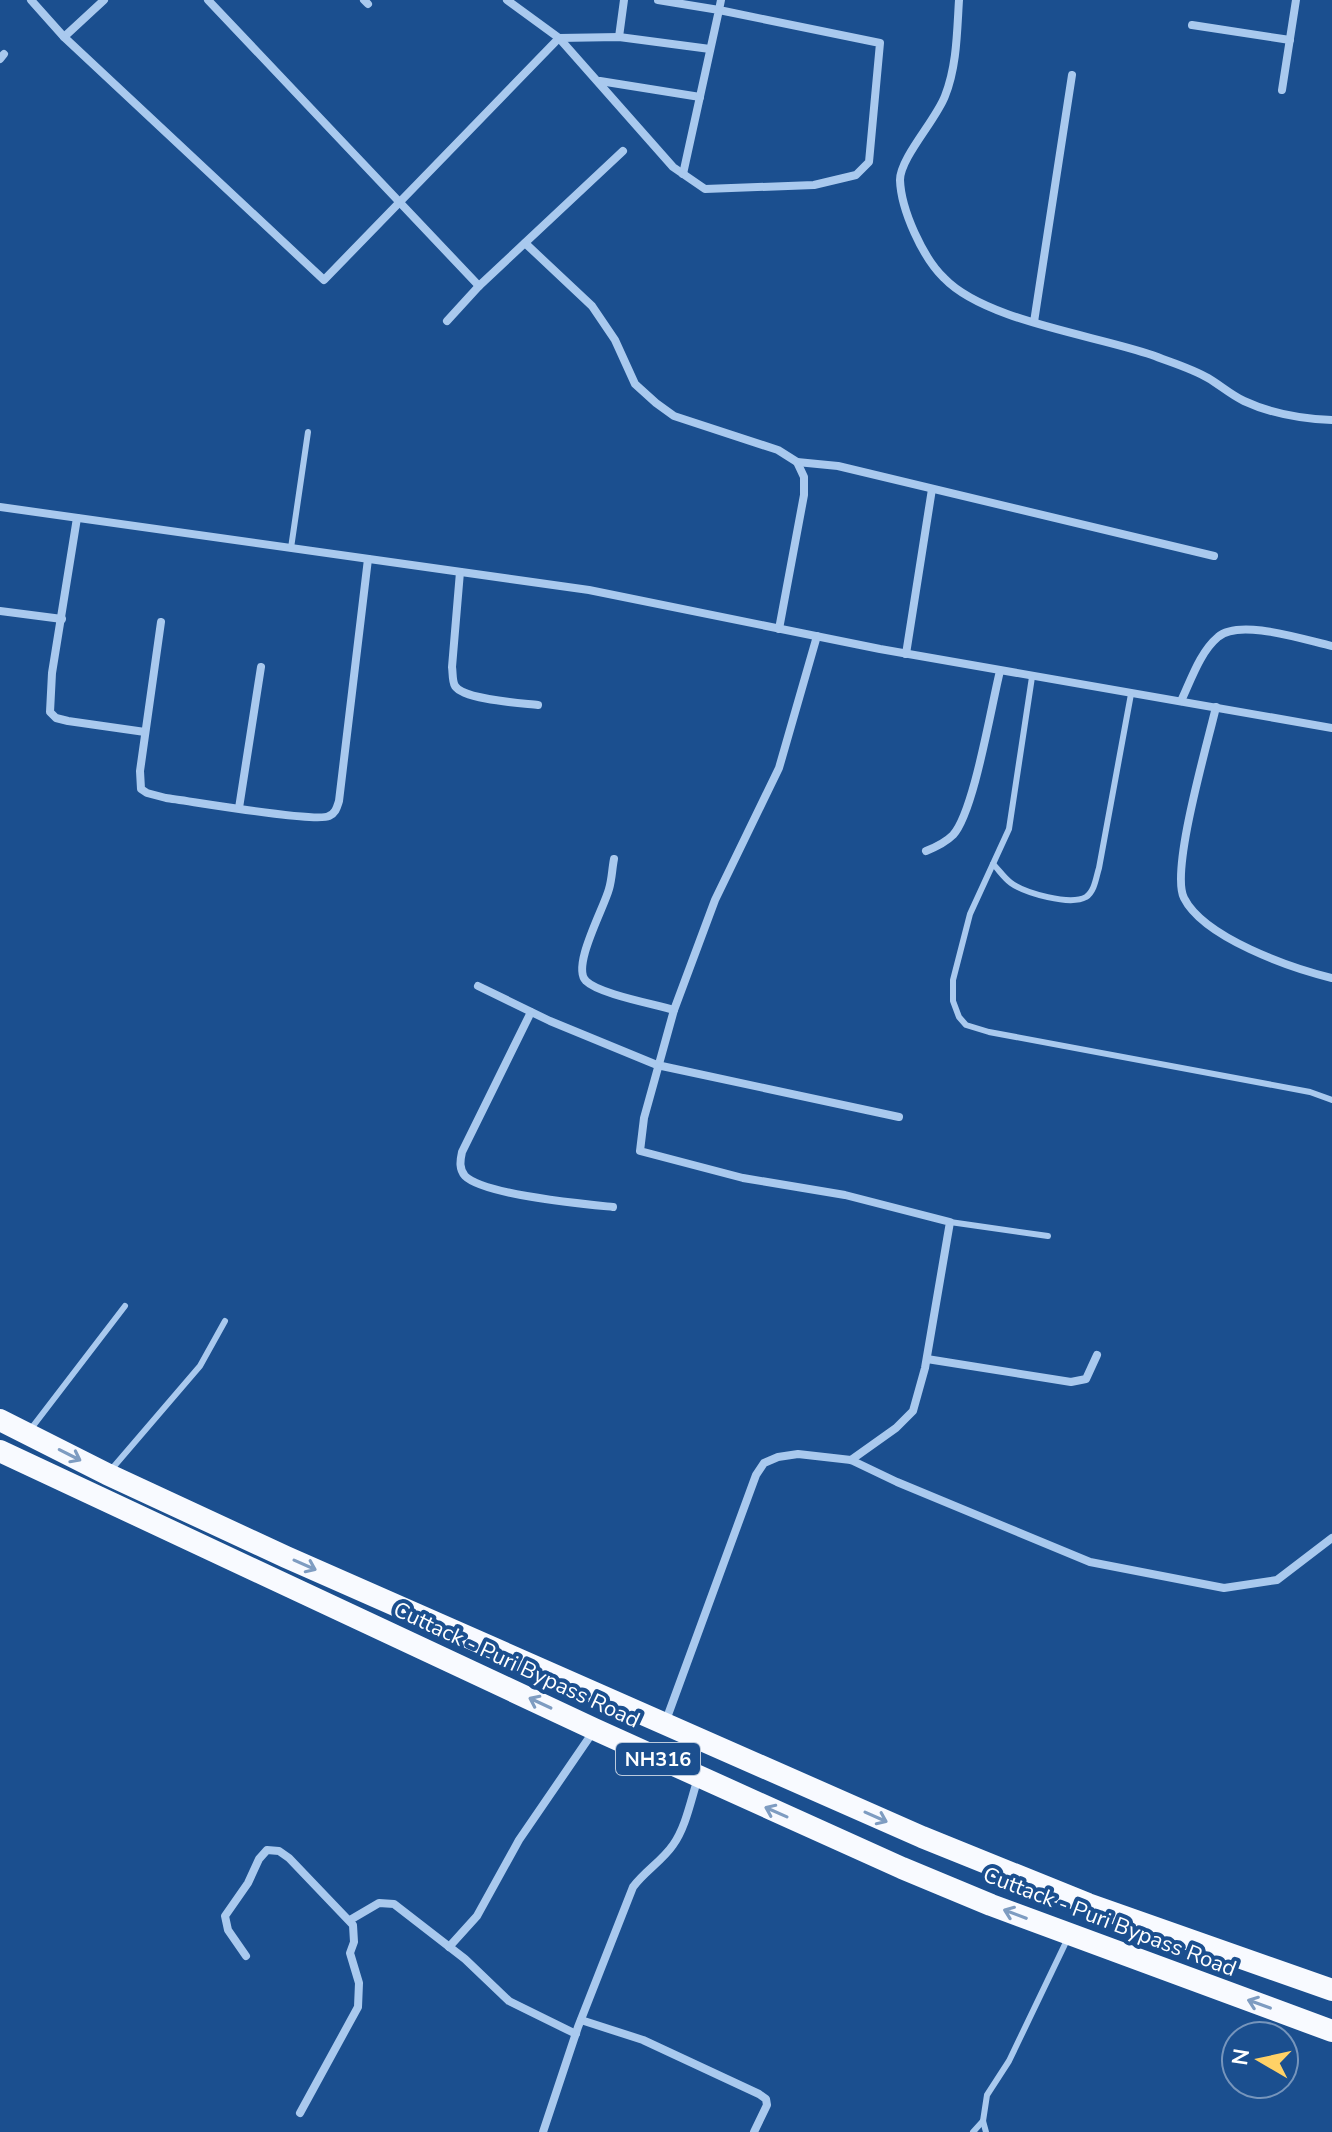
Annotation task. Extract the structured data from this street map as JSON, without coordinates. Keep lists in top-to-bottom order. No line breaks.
{"streets":{"highway":["Cuttack - Puri Bypass Road","NH316"]},"north":"left"}
